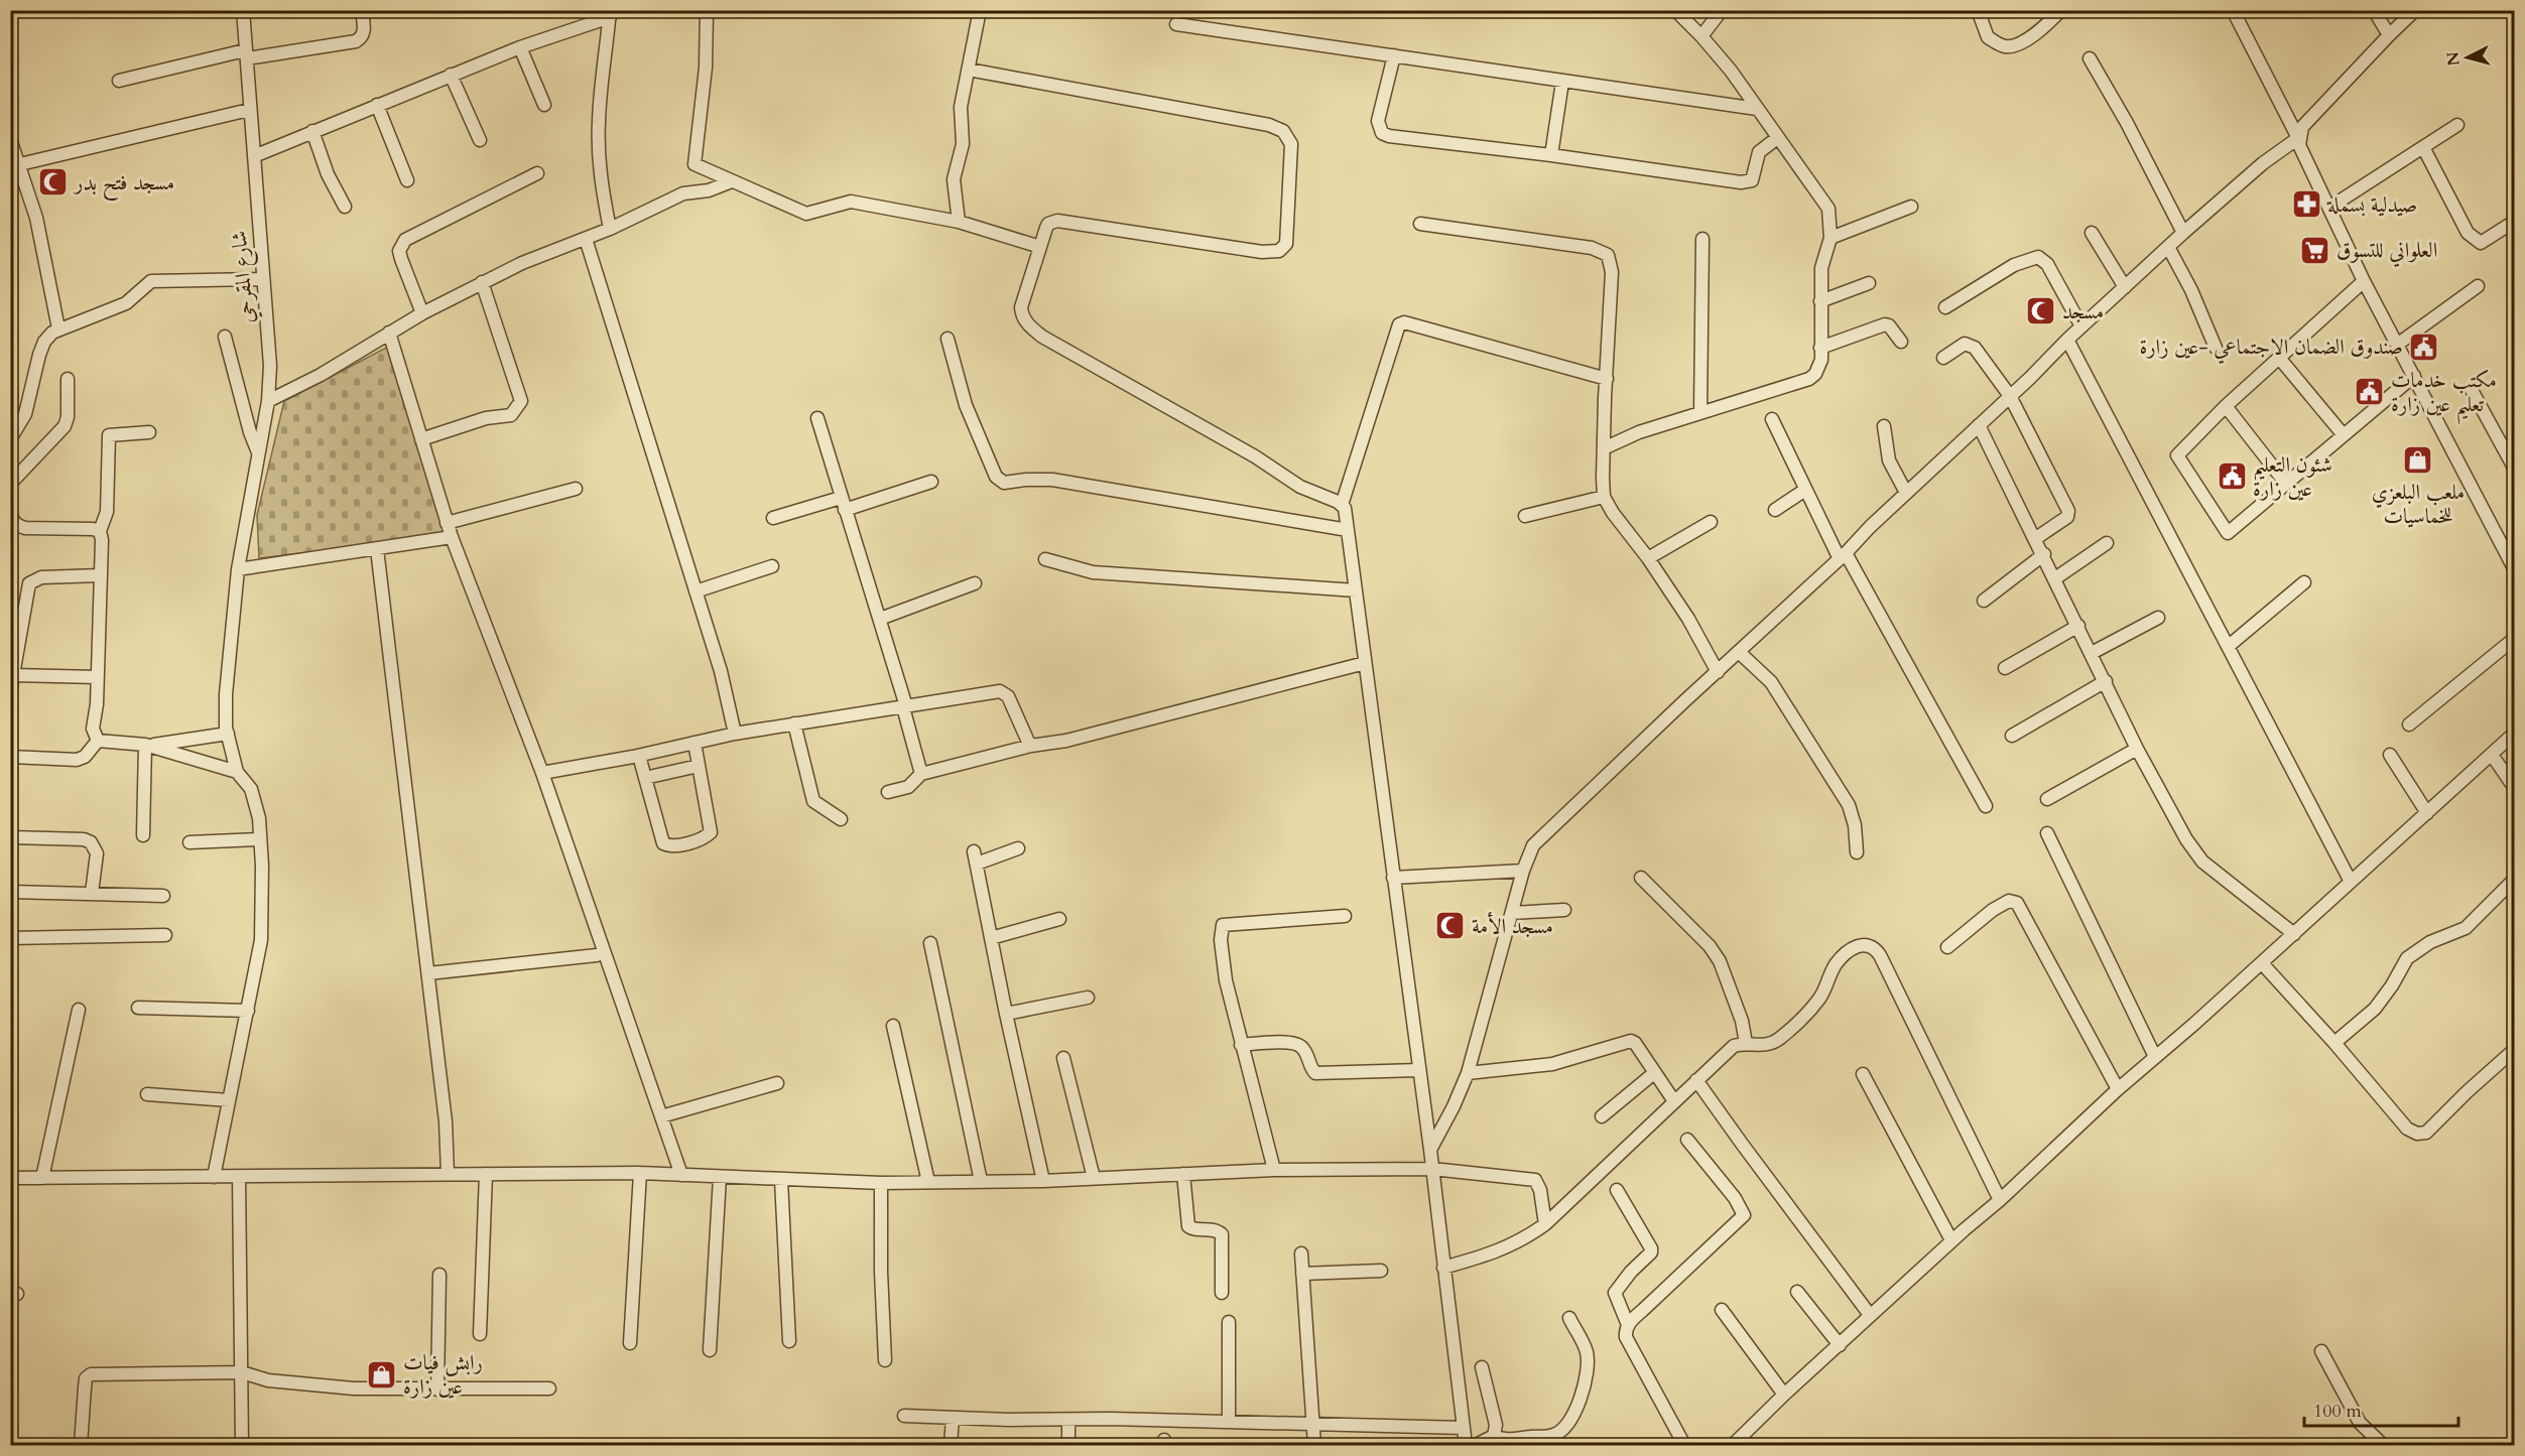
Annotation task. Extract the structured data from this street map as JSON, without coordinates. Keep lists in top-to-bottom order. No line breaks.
{"streets":{"street":["شارع المقرحي"]},"places":{"mosque":["مسجد فتح بدر","مسجد","مسجد الأمة"],"pharmacy":["صيدلية بسملة"],"supermarket":["العلواني للتسوق"],"public building":["صندوق الضمان الاجتماعي -عين زارة","مكتب خدمات تعليم عين زارة","شئون التعليم عين زارة"],"shop":["ملعب البلعزي للخماسيات","رابش فيات عين زارة"]},"scale_bar":"100 m","north":"left"}
